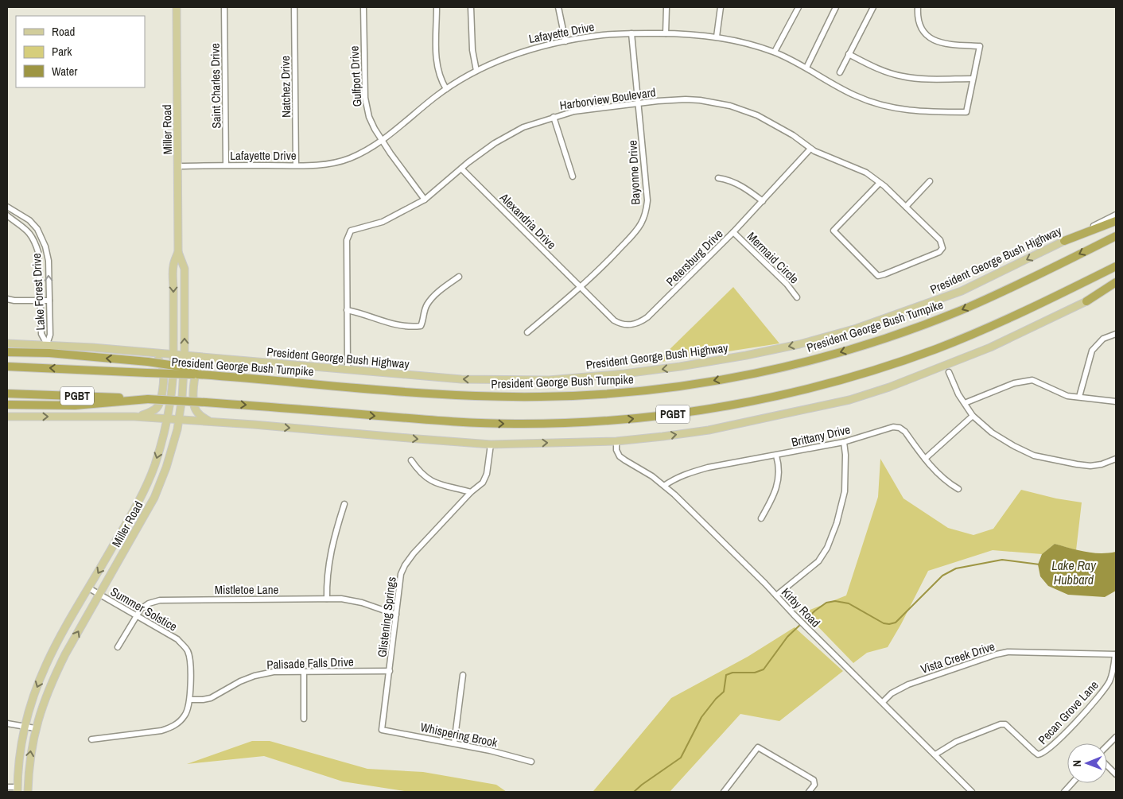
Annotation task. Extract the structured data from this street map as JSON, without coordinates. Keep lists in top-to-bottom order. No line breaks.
{"streets":{"highway":["President George Bush Turnpike","PGBT"],"main road":["Miller Road","President George Bush Highway"],"street":["Lafayette Drive","Gulfport Drive","Saint Charles Drive","Natchez Drive","Harborview Boulevard","Bayonne Drive","Alexandria Drive","Petersburg Drive","Mermaid Circle","Lake Forest Drive","Brittany Drive","Mistletoe Lane","Kirby Road","Summer Solstice","Glistening Springs","Vista Creek Drive","Palisade Falls Drive","Pecan Grove Lane","Whispering Brook"]},"crossings":[["Lafayette Drive","Gulfport Drive"],["Lafayette Drive","Saint Charles Drive"],["Lafayette Drive","Natchez Drive"],["Lafayette Drive","Miller Road"],["Lafayette Drive","Bayonne Drive"],["Gulfport Drive","Harborview Boulevard"],["Harborview Boulevard","Bayonne Drive"],["Harborview Boulevard","Alexandria Drive"],["Harborview Boulevard","Petersburg Drive"],["Harborview Boulevard","President George Bush Highway"],["Miller Road","President George Bush Highway"],["Miller Road","Summer Solstice"],["Bayonne Drive","Alexandria Drive"],["Bayonne Drive","Petersburg Drive"],["Alexandria Drive","Petersburg Drive"],["Petersburg Drive","Mermaid Circle"],["President George Bush Highway","Lake Forest Drive"],["Brittany Drive","Kirby Road"],["Mistletoe Lane","Summer Solstice"],["Mistletoe Lane","Glistening Springs"],["Kirby Road","Vista Creek Drive"],["Kirby Road","Pecan Grove Lane"],["Summer Solstice","Palisade Falls Drive"],["Glistening Springs","Palisade Falls Drive"],["Glistening Springs","Whispering Brook"],["Vista Creek Drive","Pecan Grove Lane"]],"one_way":["President George Bush Highway"],"water":["Lake Ray Hubbard"],"legend":["Road","Park","Water"],"north":"left"}
